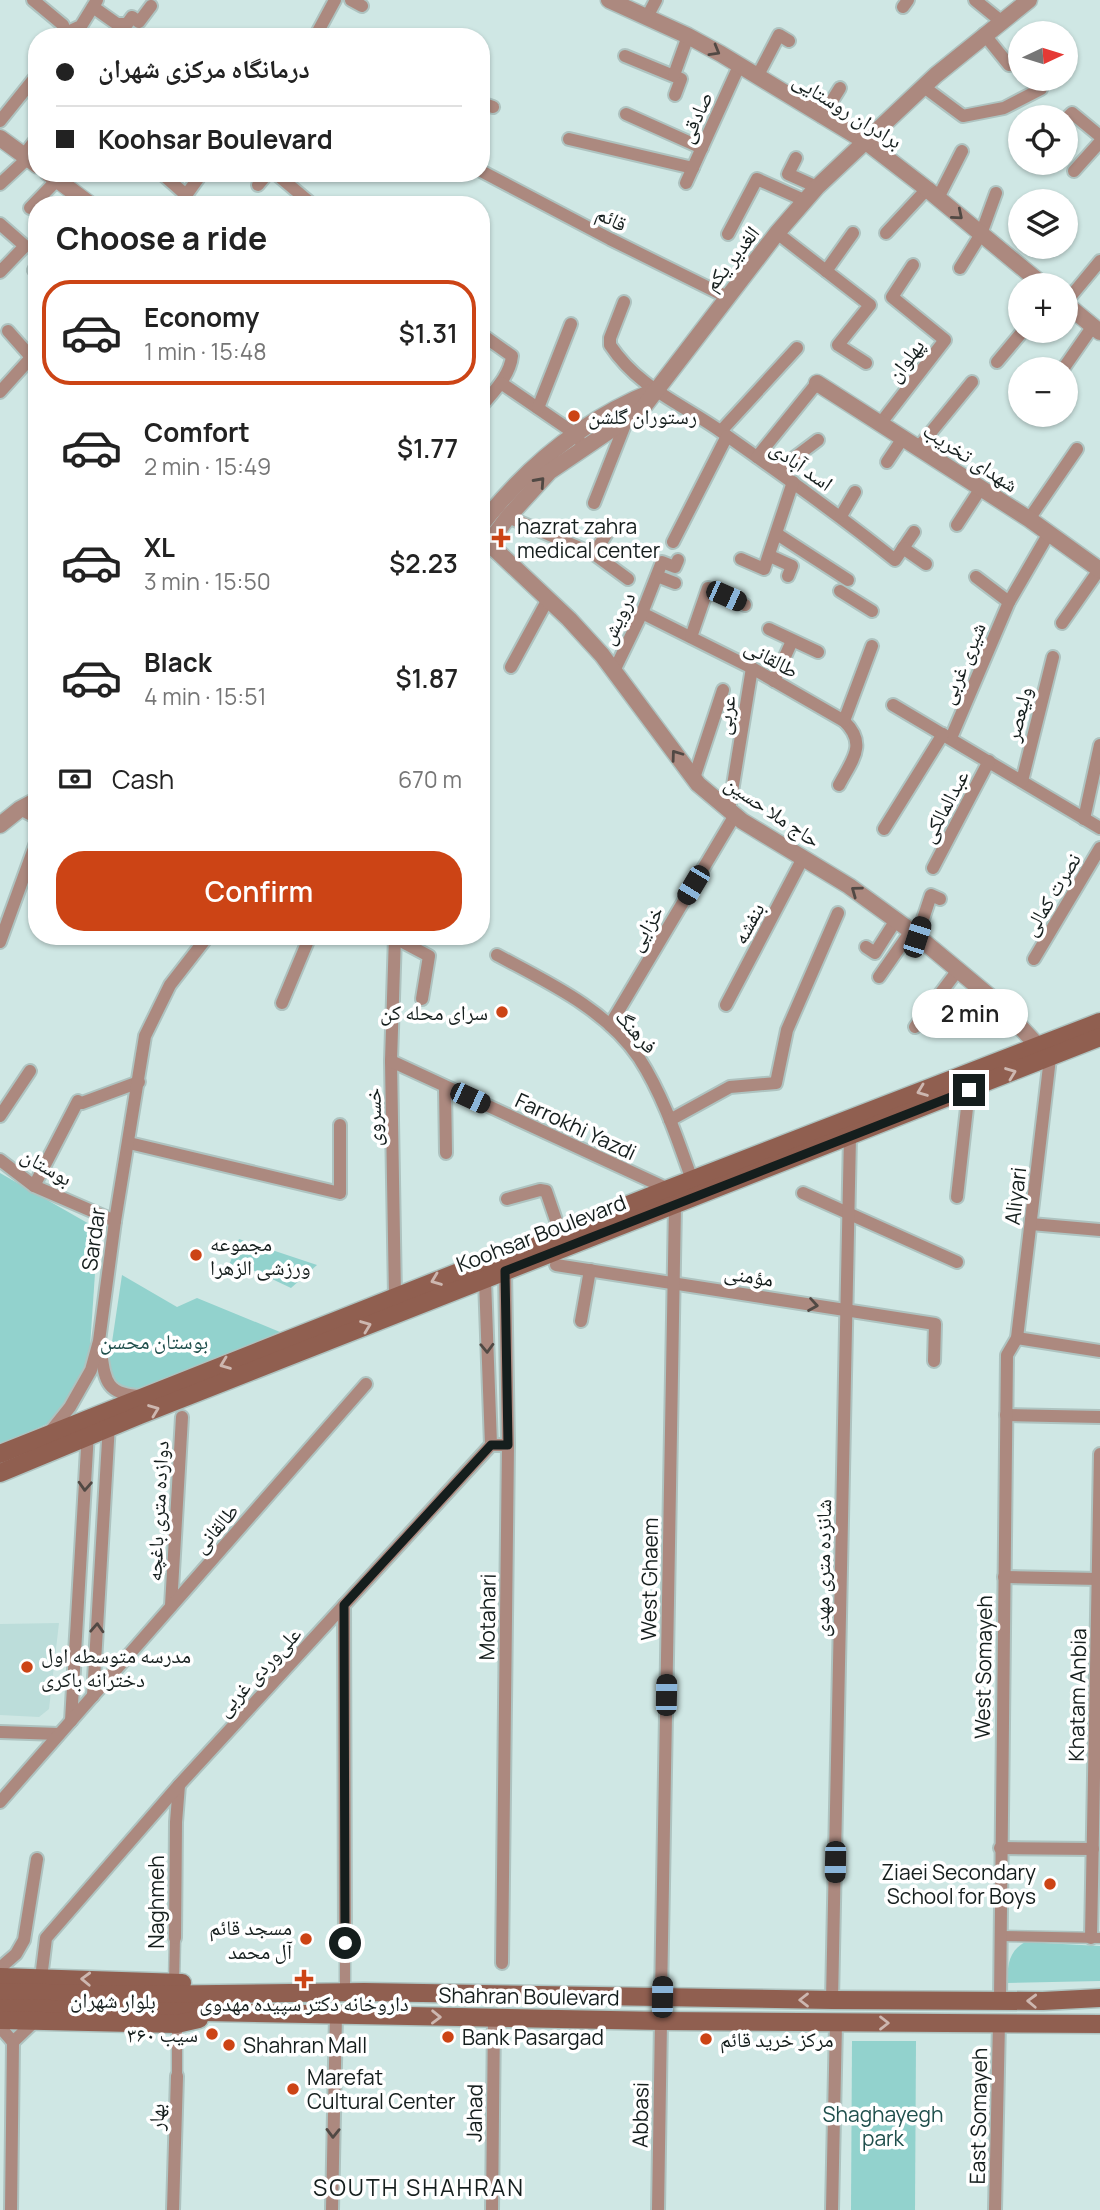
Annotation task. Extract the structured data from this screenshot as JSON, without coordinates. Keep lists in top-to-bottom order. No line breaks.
{"streets":{"main road":["Koohsar Boulevard","Shahran Boulevard","بلوار شهران"],"street":["برادران روستایی","صادقی","قائم","الغدیر یکم","پهلوان","شهدای تخریب","اسد آبادی","درویش","طالقانی","شیری غربی","ولیعصر","عربی","عبدالمالکی","حاج ملا حسین","نصرت کمالی","بنفشه","خزایی","فرهنگ","خسروی","Farrokhi Yazdi","بوستان","Aliyari","Sardar","مؤمنی","دوازده متری باغچه","شانزده متری مهدی","West Ghaem","Motahari","West Somayeh","علی‌وردی غربی","Khatam Anbia","Naghmeh","Jahad","Abbasi","East Somayeh","بهار"]},"crossings":[["برادران روستایی","صادقی"],["برادران روستایی","الغدیر یکم"],["قائم","الغدیر یکم"],["الغدیر یکم","اسد آبادی"],["پهلوان","شهدای تخریب"],["شهدای تخریب","شیری غربی"],["درویش","طالقانی"],["درویش","حاج ملا حسین"],["طالقانی","عربی"],["طالقانی","دوازده متری باغچه"],["عربی","حاج ملا حسین"],["عربی","خزایی"],["حاج ملا حسین","بنفشه"],["حاج ملا حسین","خزایی"],["حاج ملا حسین","Aliyari"],["حاج ملا حسین","Koohsar Boulevard"],["خزایی","فرهنگ"],["فرهنگ","Koohsar Boulevard"],["خسروی","Farrokhi Yazdi"],["خسروی","Koohsar Boulevard"],["Farrokhi Yazdi","Koohsar Boulevard"],["Farrokhi Yazdi","West Ghaem"],["بوستان","Sardar"],["Aliyari","Koohsar Boulevard"],["Aliyari","West Somayeh"],["Koohsar Boulevard","Sardar"],["Koohsar Boulevard","شانزده متری مهدی"],["Koohsar Boulevard","West Ghaem"],["Koohsar Boulevard","Motahari"],["مؤمنی","شانزده متری مهدی"],["مؤمنی","West Ghaem"],["شانزده متری مهدی","Shahran Boulevard"],["West Ghaem","Shahran Boulevard"],["West Somayeh","Shahran Boulevard"],["علی‌وردی غربی","Naghmeh"],["Naghmeh","Shahran Boulevard"],["Shahran Boulevard","بلوار شهران"],["Shahran Boulevard","Jahad"],["Shahran Boulevard","Abbasi"],["Shahran Boulevard","East Somayeh"],["بلوار شهران","بهار"]],"districts":["SOUTH SHAHRAN"],"parks":["بوستان محسن","Shaghayegh park"],"places":{"other":["رستوران گلشن","سرای محله کن","مجموعه ورزشی الزهرا","مدرسه متوسطه اول دخترانه باکری","Ziaei Secondary School for Boys","مسجد قائم آل محمد","سیب ۳۶۰","Bank Pasargad","مرکز خرید قائم","Shahran Mall","Marefat Cultural Center"],"health":["hazrat zahra medical center","داروخانه دکتر سپیده مهدوی"]},"north":"right","page":{"map_buttons":["+","−"],"banner":["درمانگاه مرکزی شهران","Koohsar Boulevard"],"heading":"Choose a ride","list":[{"name":"Economy","note":"1 min · 15:48","value":"$1.31"},{"name":"Comfort","note":"2 min · 15:49","value":"$1.77"},{"name":"XL","note":"3 min · 15:50","value":"$2.23"},{"name":"Black","note":"4 min · 15:51","value":"$1.87"}],"pay":["Cash","670 m"],"buttons":"Confirm","bubble":"2 min"}}
